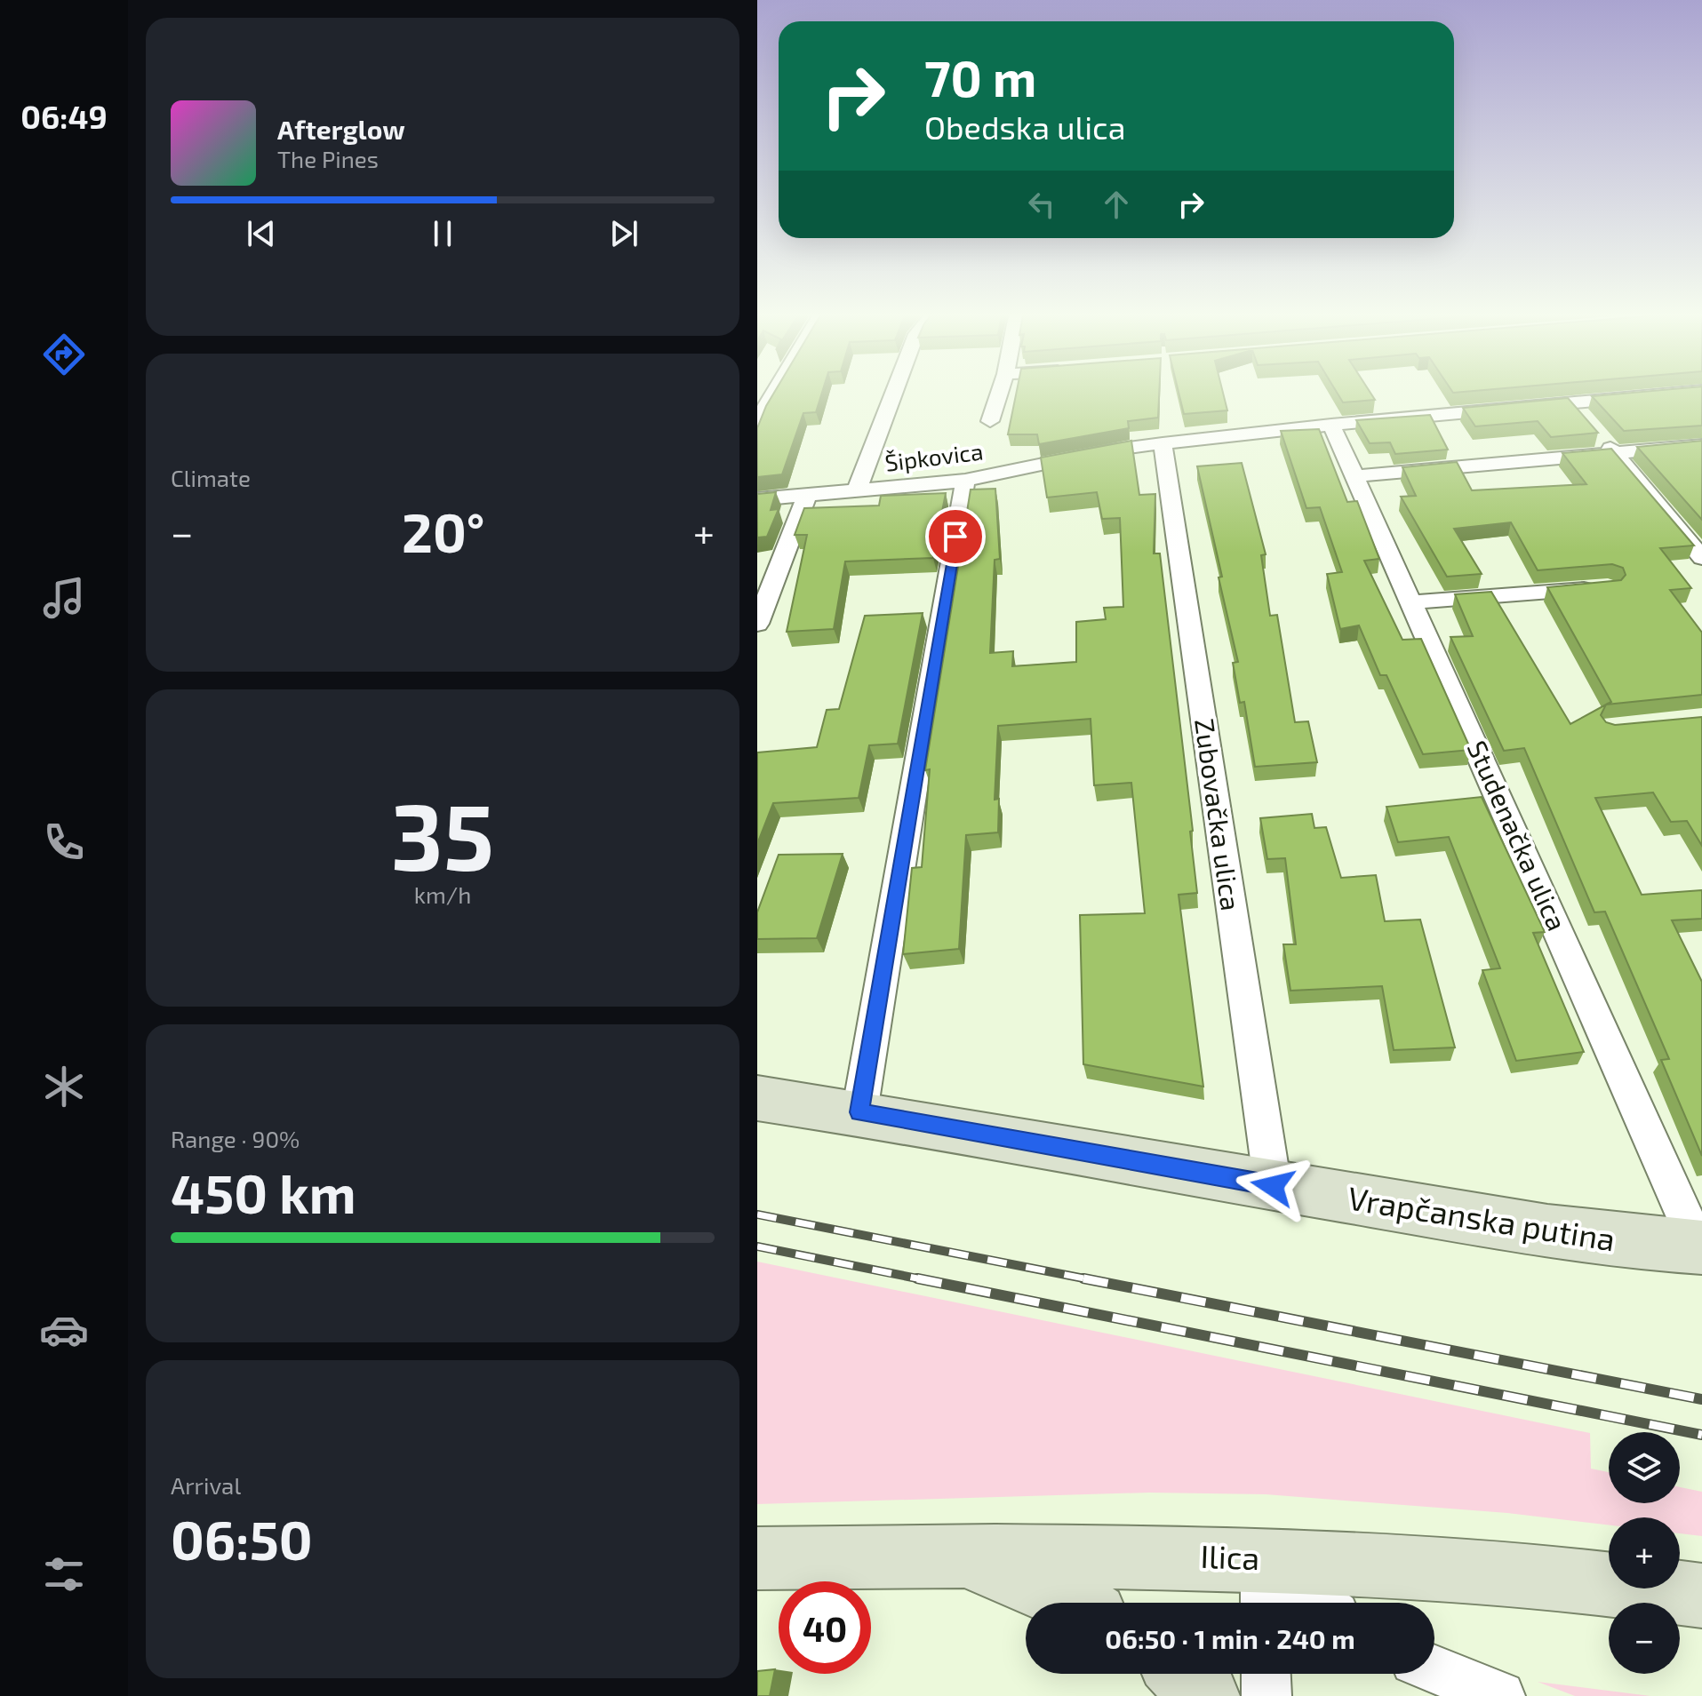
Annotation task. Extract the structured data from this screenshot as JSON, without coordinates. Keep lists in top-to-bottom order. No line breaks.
{"streets":{"street":["Šipkovica","Zubovačka ulica","Studenačka ulica","Vrapčanska putina","Ilica"]},"crossings":[["Šipkovica","Zubovačka ulica"],["Šipkovica","Studenačka ulica"],["Zubovačka ulica","Vrapčanska putina"],["Studenačka ulica","Vrapčanska putina"]],"page":{"tabs":"06:49","turn":["70 m","Obedska ulica"],"song":["Afterglow","The Pines"],"tile":["Climate",["35","km/h"],["Range · 90%","450 km"],["Arrival","06:50"]],"heat":["−","20°","+"],"map_buttons":["+","−"],"limit":"40","trip":"06:50 · 1 min · 240 m"}}
